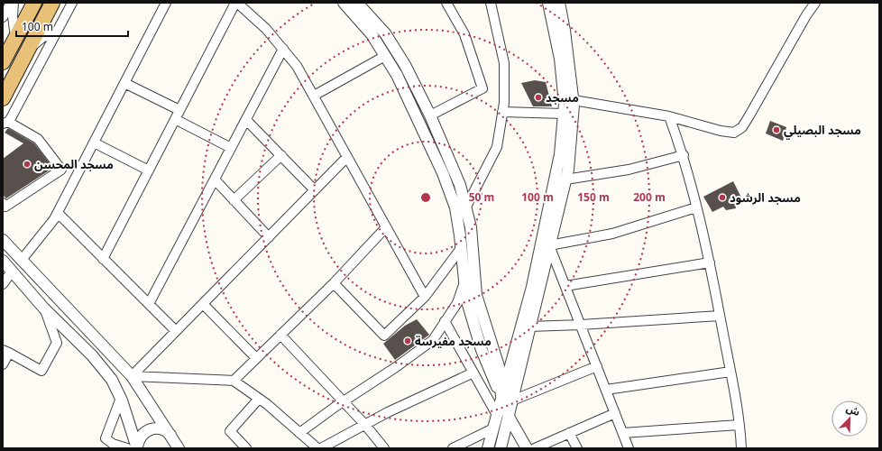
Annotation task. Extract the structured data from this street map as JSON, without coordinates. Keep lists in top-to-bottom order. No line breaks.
{"places":["مسجد","مسجد البصيلي","مسجد المحسن","مسجد الرشود","مسجد مفيرسة"],"scale_bar":"100 m","north":"top right","rings":["50 m","100 m","150 m","200 m"]}
